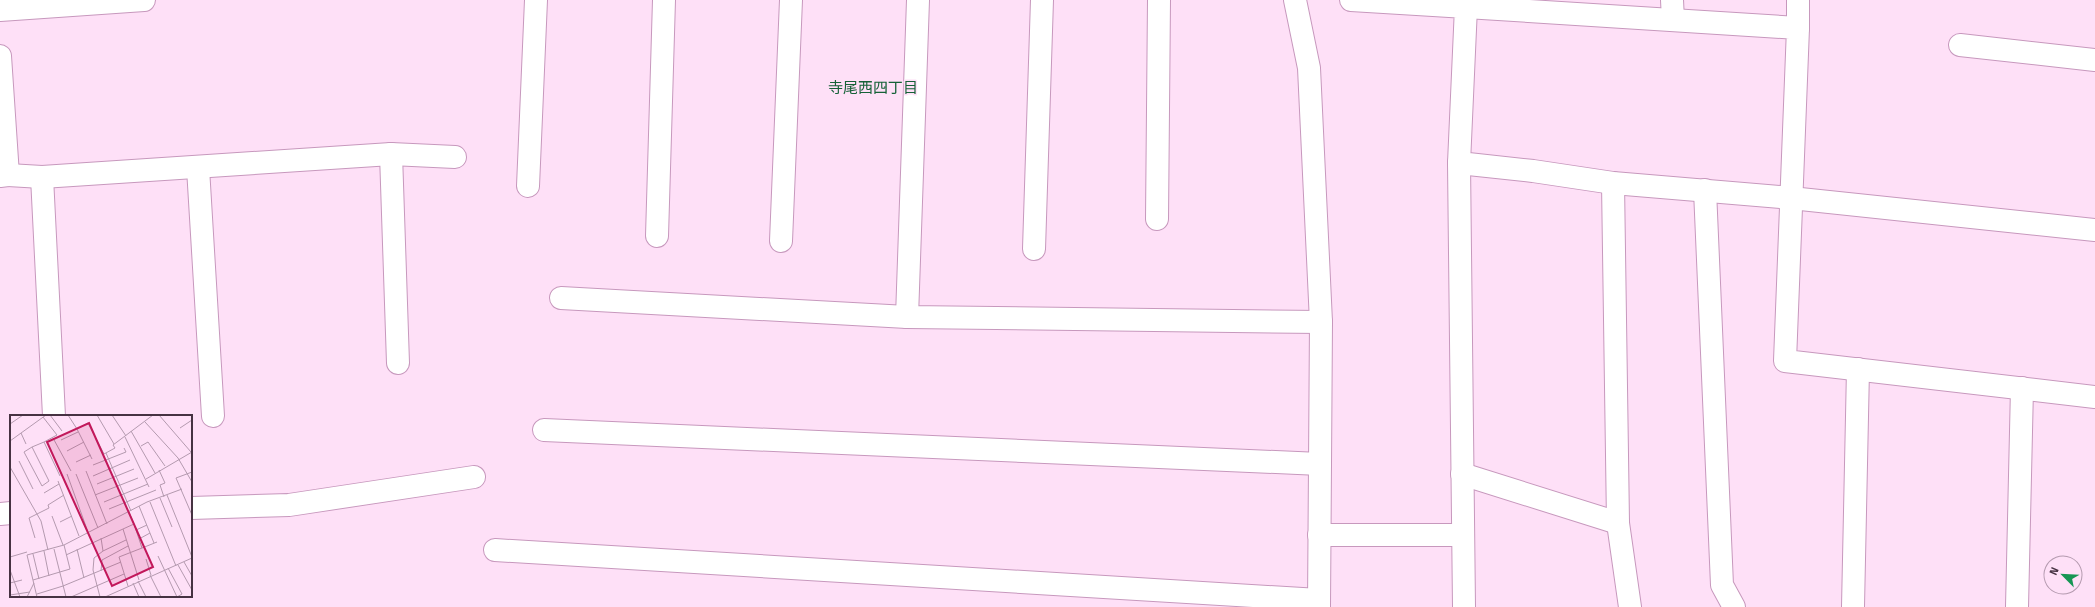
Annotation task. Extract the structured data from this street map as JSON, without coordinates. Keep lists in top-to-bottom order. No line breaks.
{"districts":["寺尾西四丁目"],"north":"top left"}
